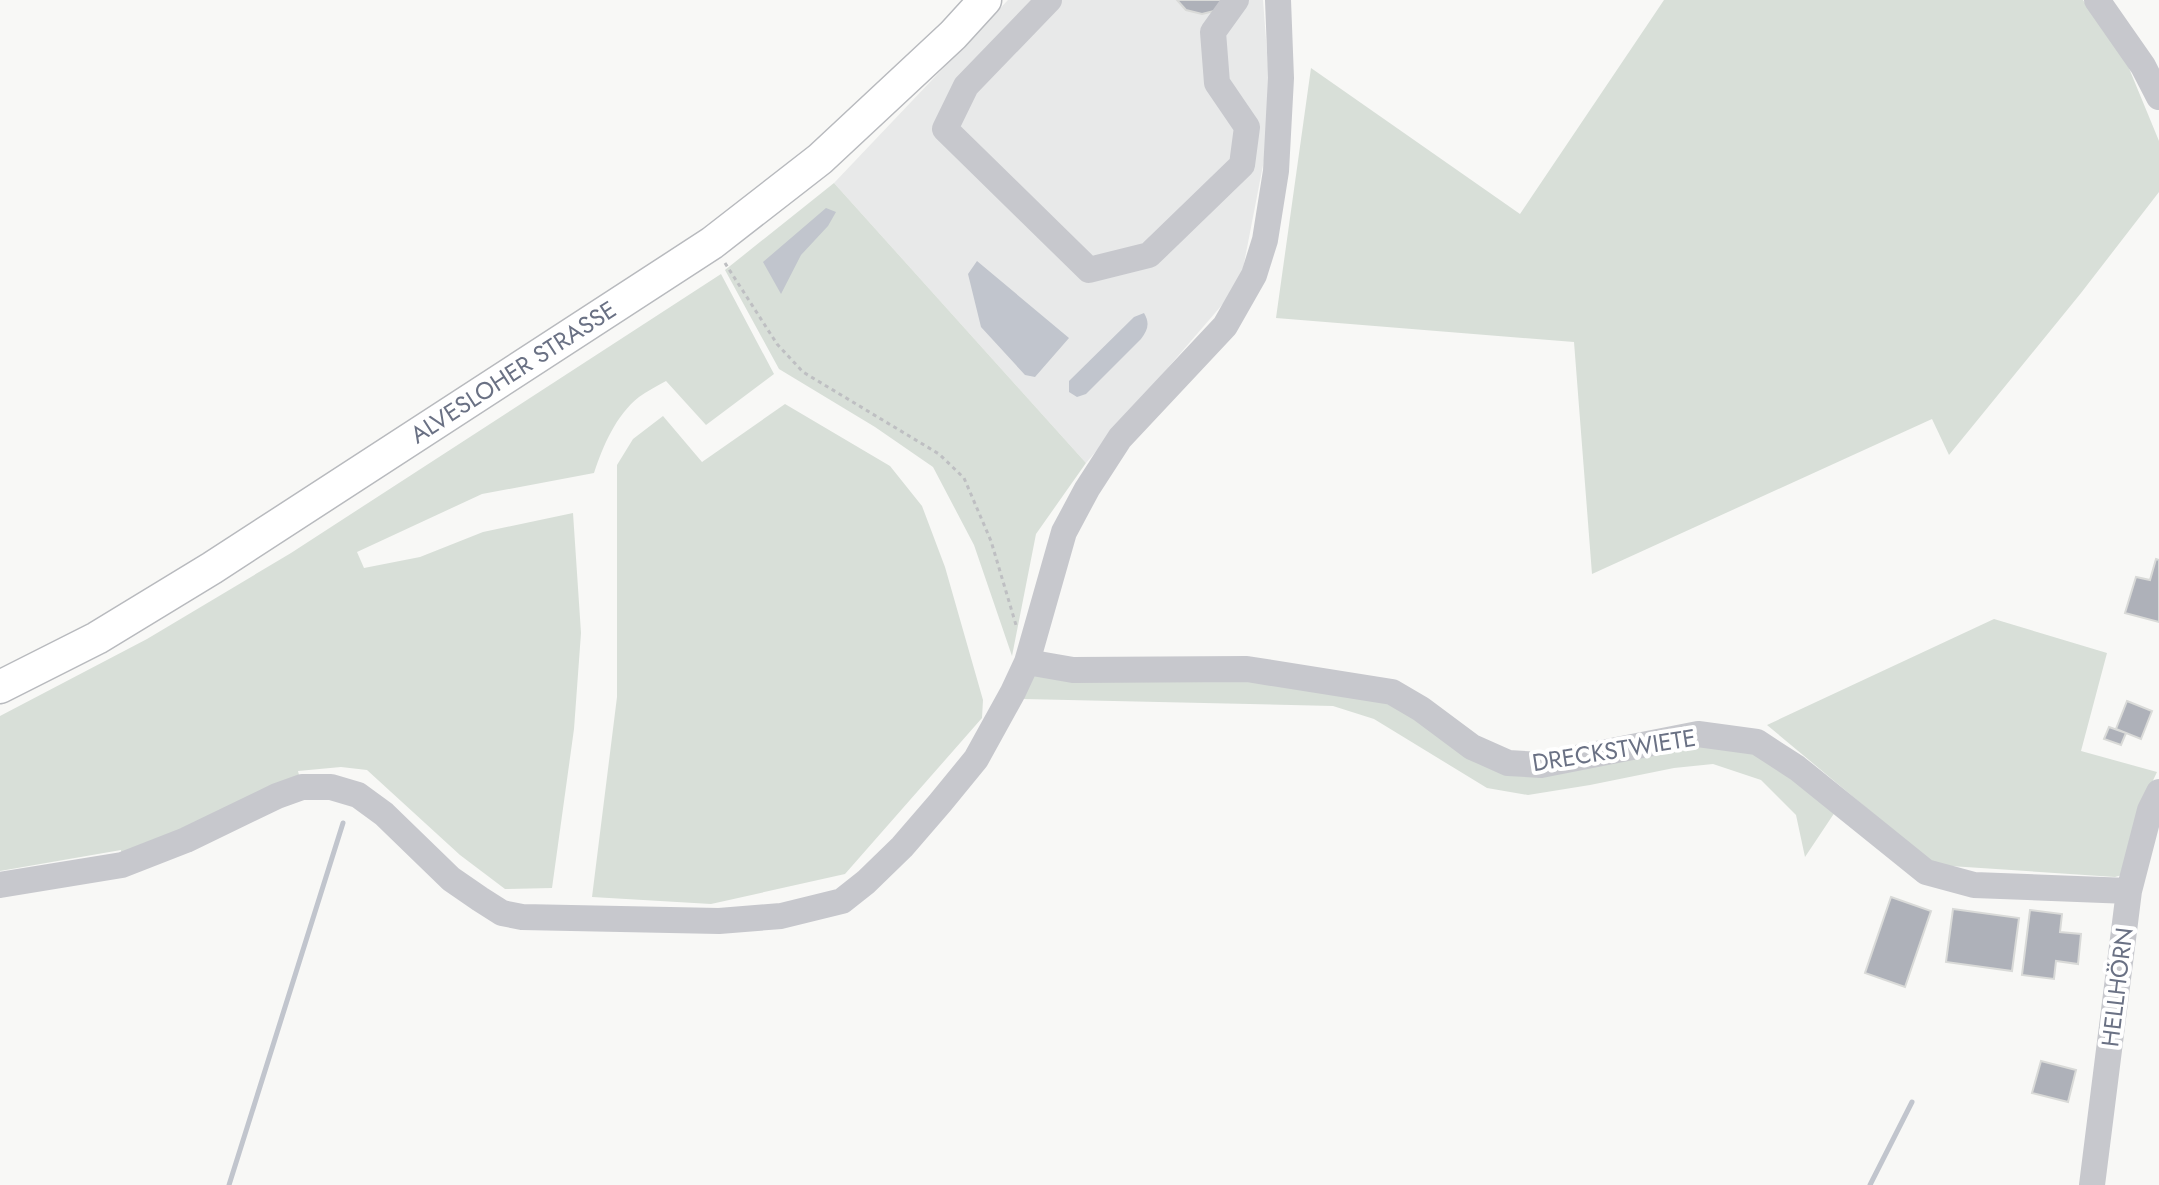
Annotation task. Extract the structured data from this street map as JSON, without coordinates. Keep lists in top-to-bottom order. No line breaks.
{"streets":{"main road":["ALVESLOHER STRASSE"],"street":["DRECKSTWIETE","HELLHÖRN"]},"crossings":[["DRECKSTWIETE","HELLHÖRN"]]}
